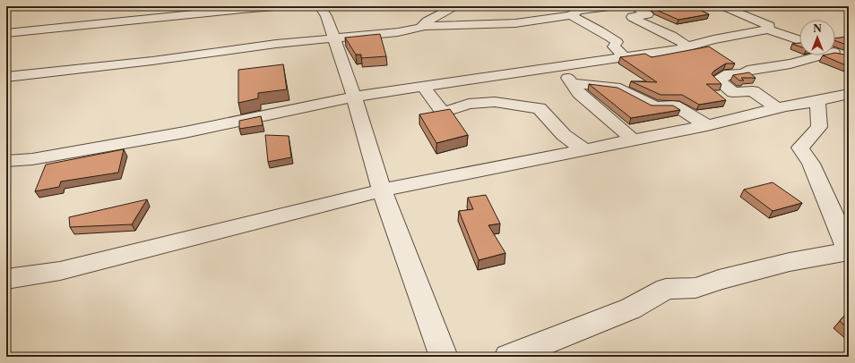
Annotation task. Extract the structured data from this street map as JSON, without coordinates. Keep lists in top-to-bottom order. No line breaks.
{"north":"top"}
